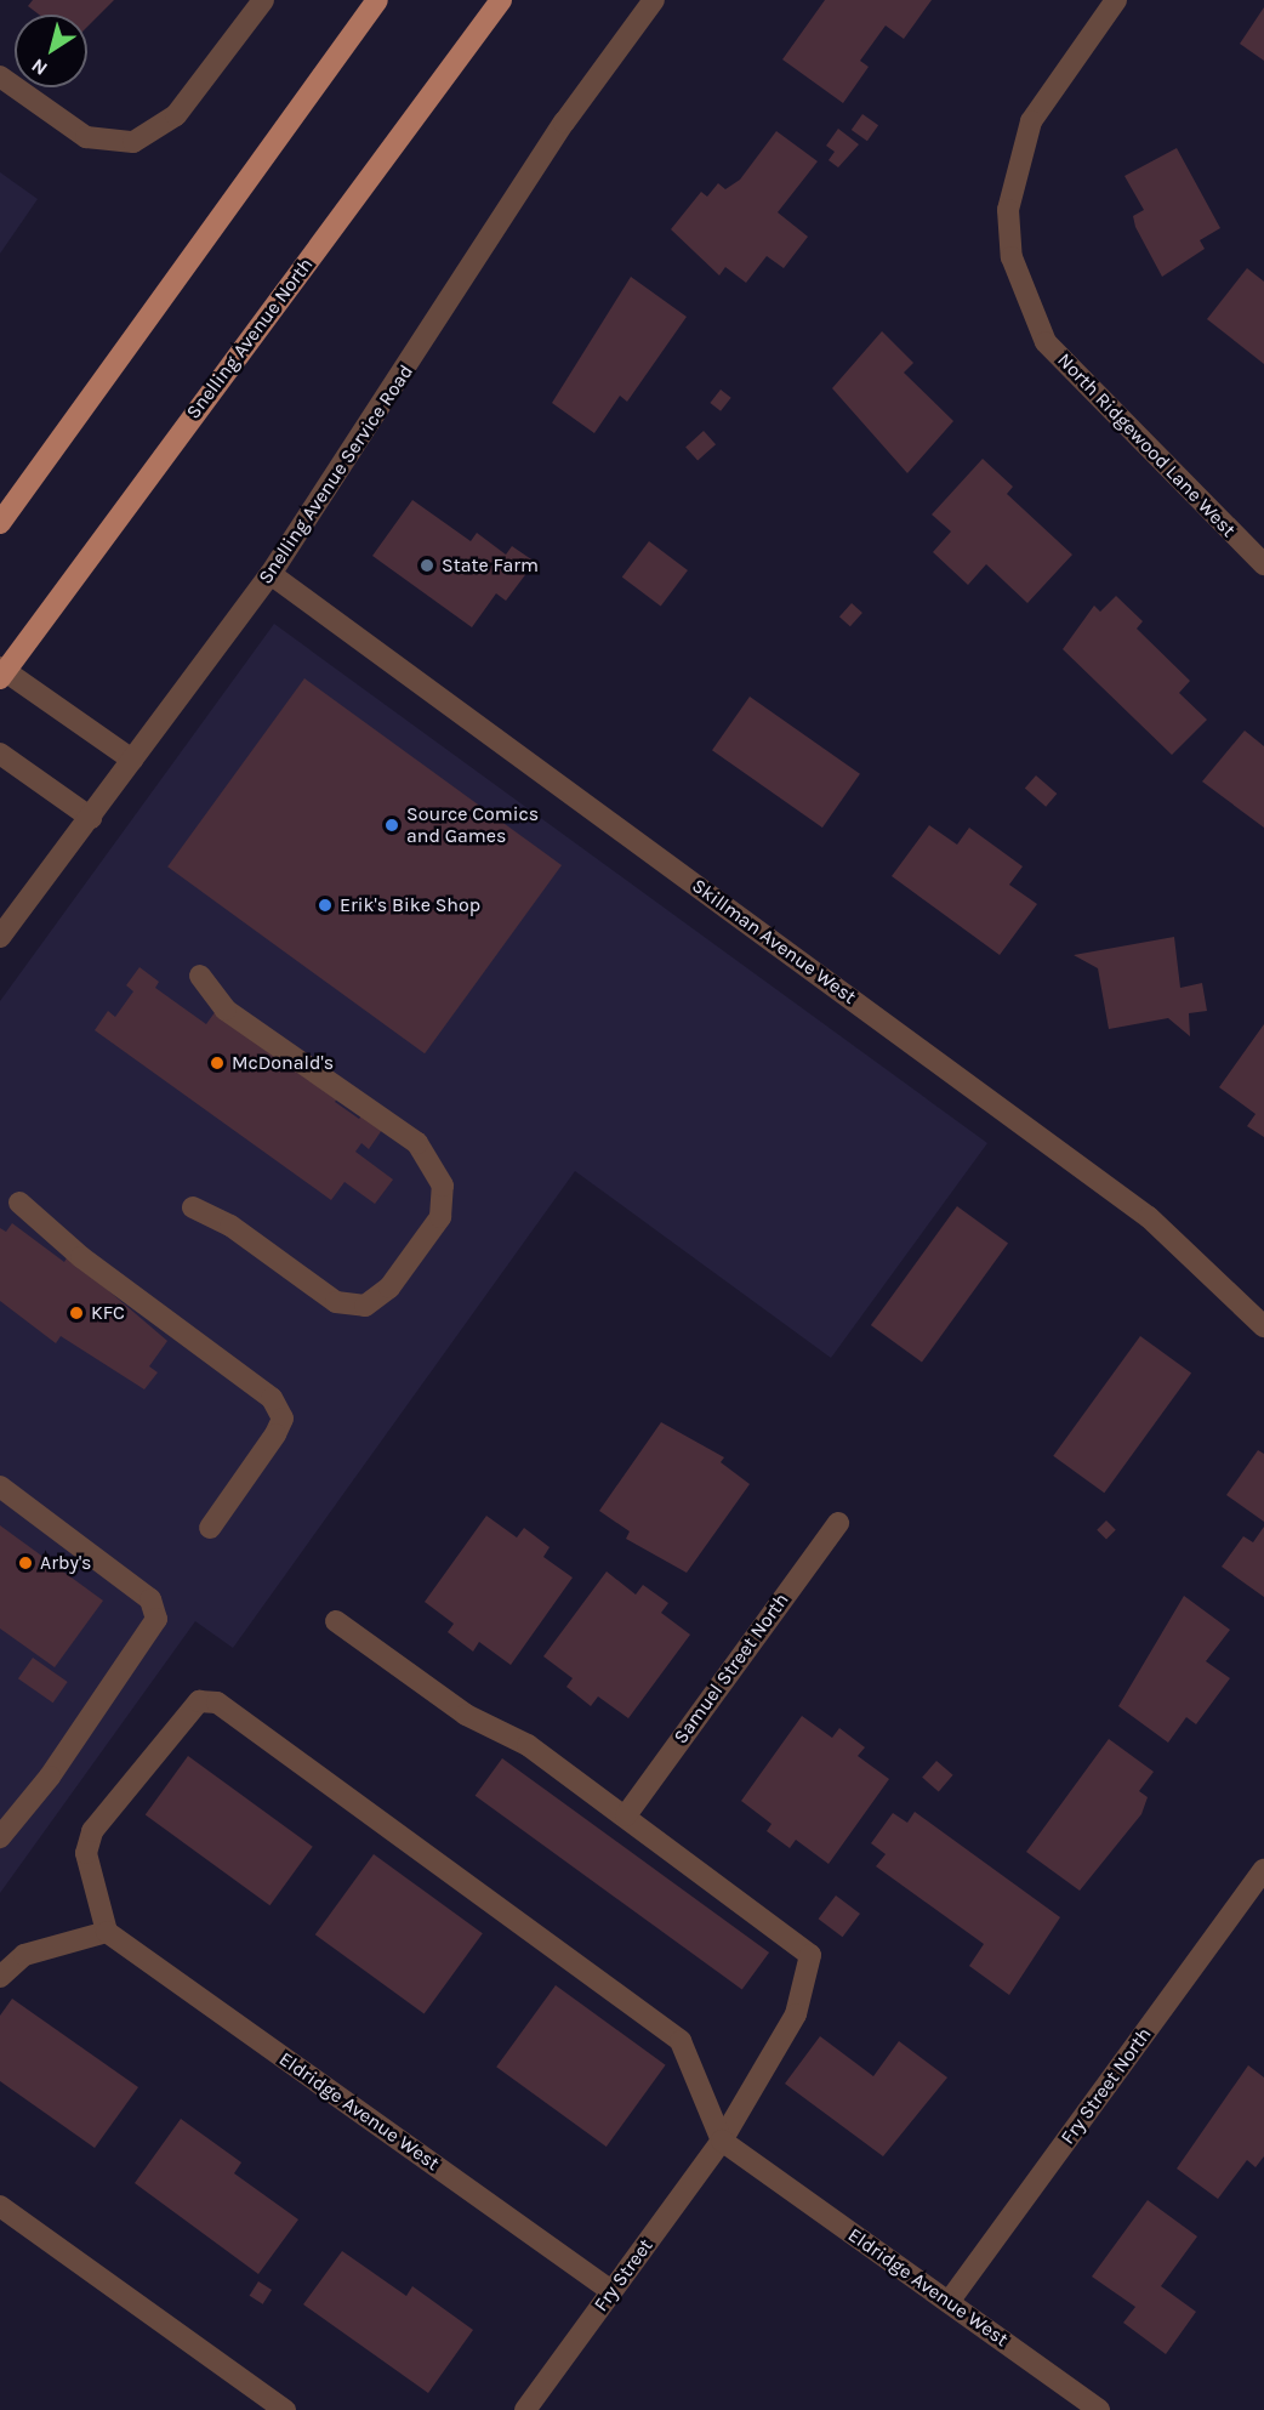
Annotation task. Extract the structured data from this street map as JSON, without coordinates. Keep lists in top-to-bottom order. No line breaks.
{"streets":{"main road":["Snelling Avenue North"],"street":["North Ridgewood Lane West","Snelling Avenue Service Road","Skillman Avenue West","Samuel Street North","Fry Street North","Eldridge Avenue West","Fry Street"]},"crossings":[["Snelling Avenue Service Road","Skillman Avenue West"],["Samuel Street North","Fry Street"],["Fry Street North","Eldridge Avenue West"],["Eldridge Avenue West","Fry Street"]],"places":["State Farm","Source Comics and Games","Erik's Bike Shop","McDonald's","KFC","Arby's"],"north":"bottom left"}
